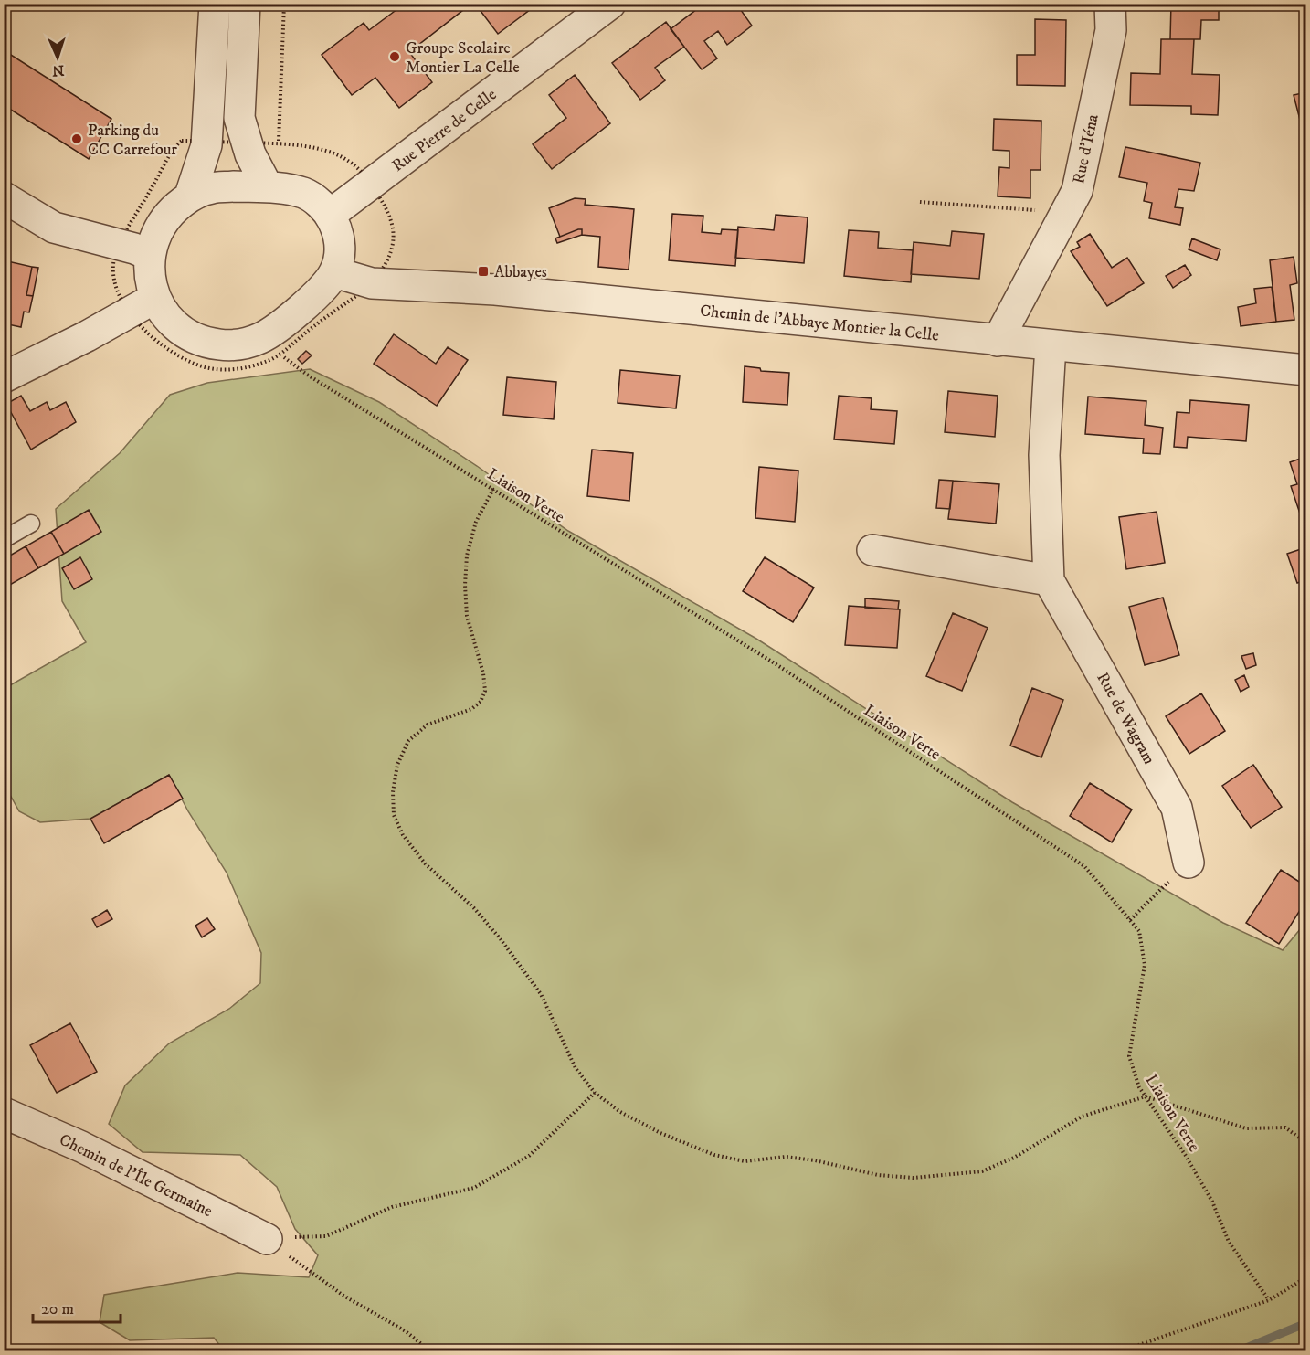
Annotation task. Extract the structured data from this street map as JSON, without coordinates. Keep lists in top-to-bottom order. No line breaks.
{"streets":{"street":["Rue Pierre de Celle","Rue d'Iéna","Chemin de l'Abbaye Montier la Celle","Rue de Wagram","Chemin de l'Île Germaine"],"path":["Liaison Verte"]},"crossings":[["Rue Pierre de Celle","Chemin de l'Abbaye Montier la Celle"],["Rue d'Iéna","Chemin de l'Abbaye Montier la Celle"],["Chemin de l'Abbaye Montier la Celle","Rue de Wagram"]],"places":{"other":["Groupe Scolaire Montier La Celle","Parking du CC Carrefour"],"transit":["Abbayes"]},"scale_bar":"20 m","north":"bottom"}
